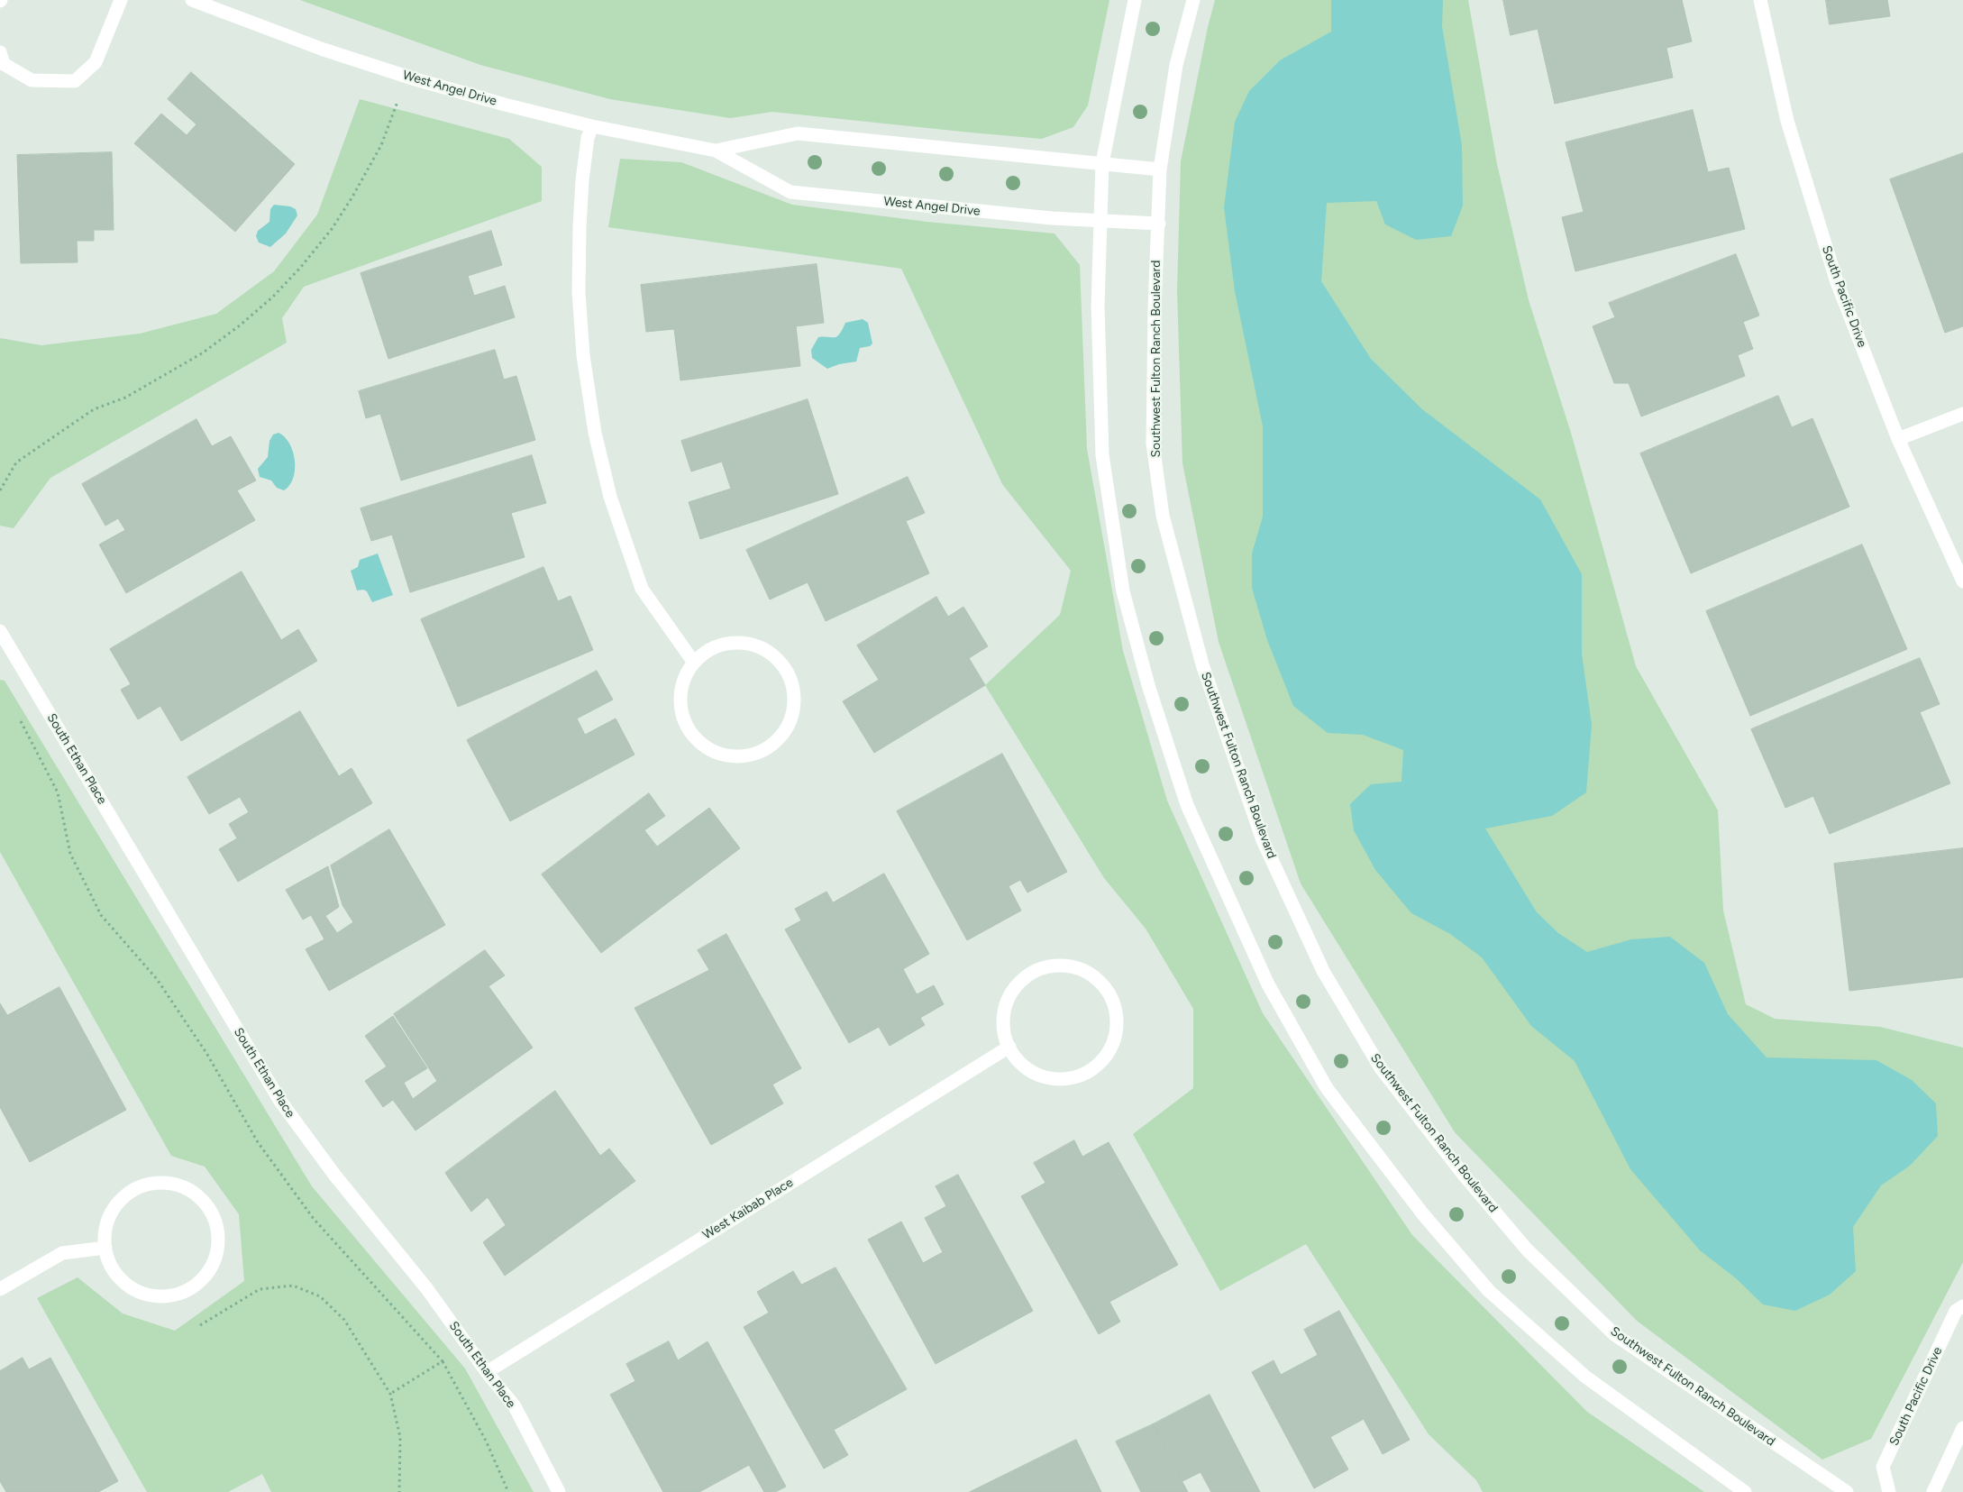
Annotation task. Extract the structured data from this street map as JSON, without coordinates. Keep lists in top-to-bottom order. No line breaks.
{"streets":{"street":["West Angel Drive","South Pacific Drive","Southwest Fulton Ranch Boulevard","South Ethan Place","West Kaibab Place"]},"crossings":[["West Angel Drive","Southwest Fulton Ranch Boulevard"],["South Ethan Place","West Kaibab Place"]]}
